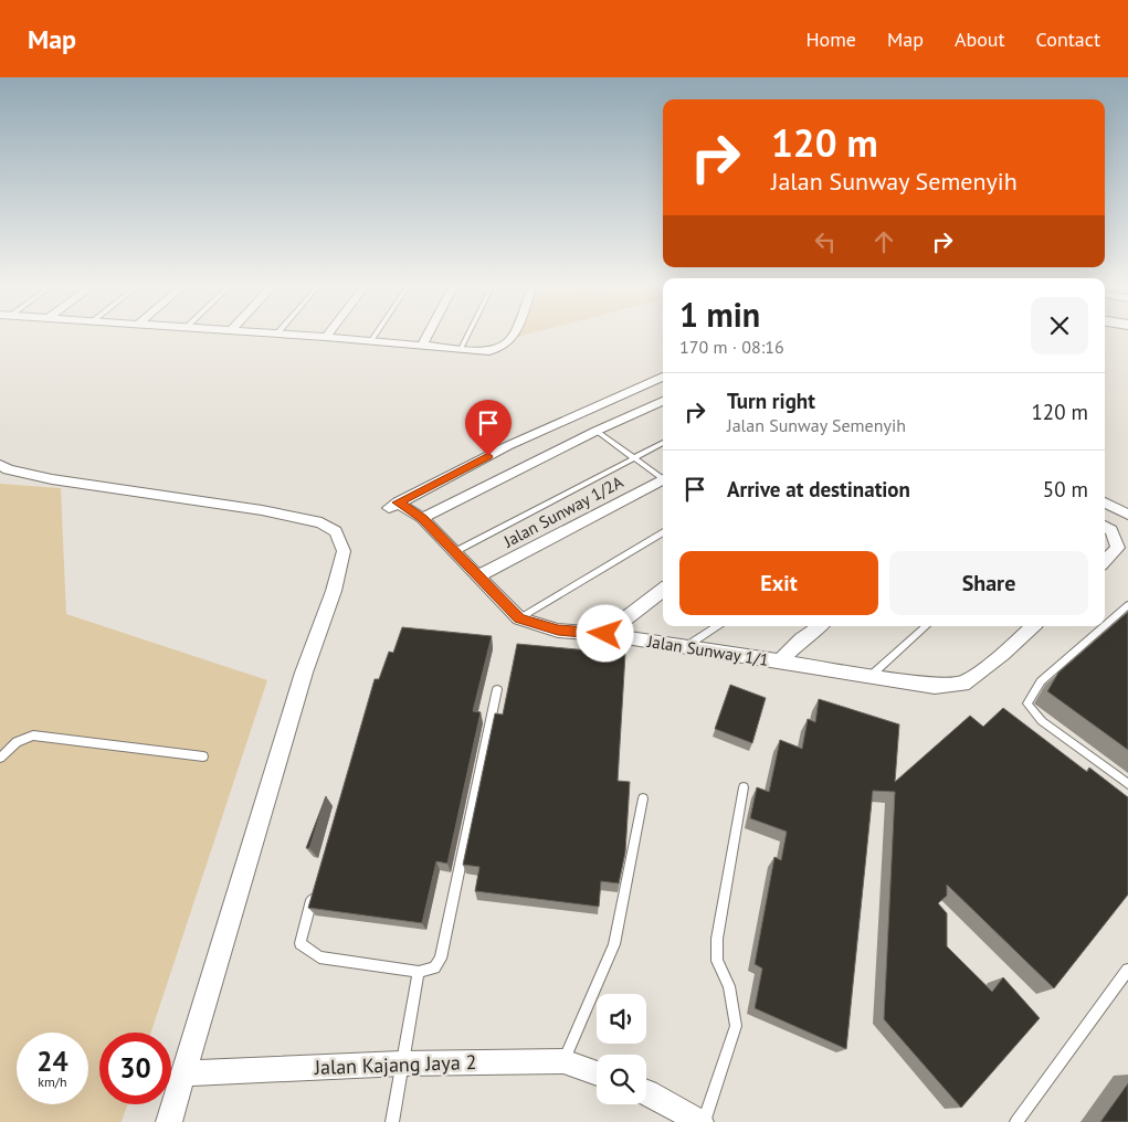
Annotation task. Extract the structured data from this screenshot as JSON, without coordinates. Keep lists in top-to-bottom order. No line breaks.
{"streets":{"street":["Jalan Sunway 1/2A","Jalan Sunway 1/1","Jalan Kajang Jaya 2"]},"crossings":[["Jalan Sunway 1/2A","Jalan Sunway 1/1"]],"page":{"header":"Map","nav":["Home","Map","About","Contact"],"turn":["120 m","Jalan Sunway Semenyih"],"heading":["1 min","170 m · 08:16"],"list":[{"name":"Turn right","note":"Jalan Sunway Semenyih","value":"120 m"},{"name":"Arrive at destination","value":"50 m"}],"buttons":["Exit","Share"],"speed":"24 km/h","limit":"30"}}
